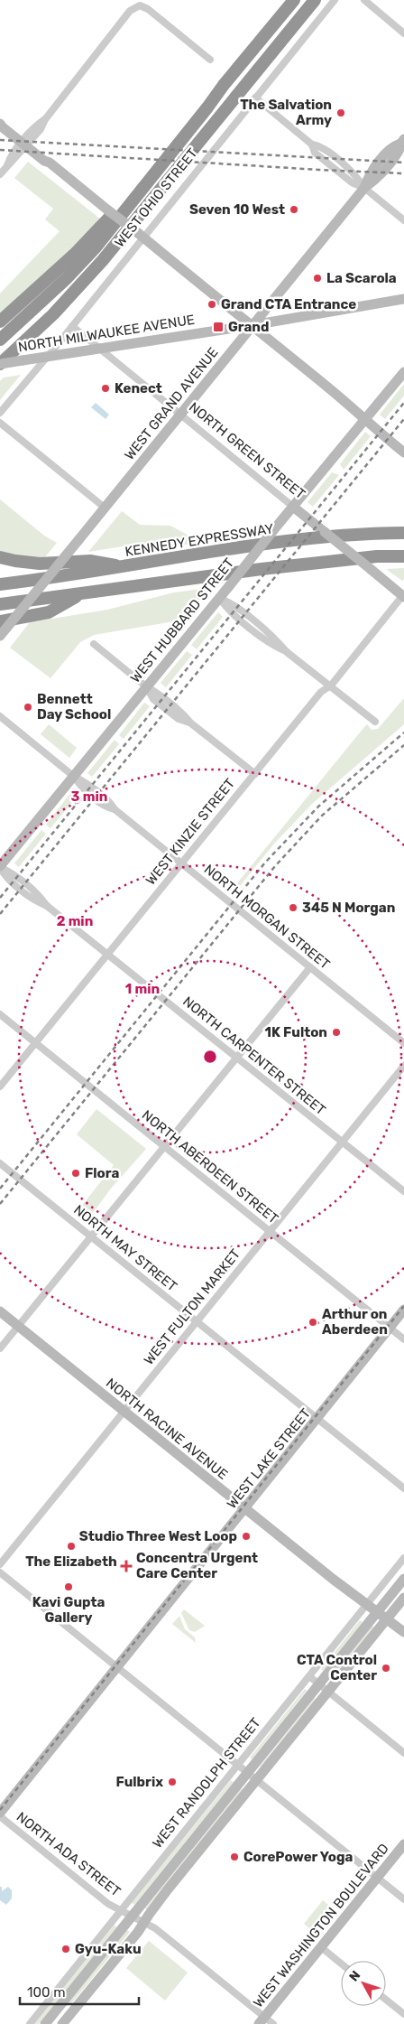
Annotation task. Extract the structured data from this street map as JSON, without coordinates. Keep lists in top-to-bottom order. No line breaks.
{"streets":{"highway":["WEST OHIO STREET","KENNEDY EXPRESSWAY"],"main road":["NORTH MILWAUKEE AVENUE","WEST GRAND AVENUE","NORTH GREEN STREET","WEST HUBBARD STREET","NORTH RACINE AVENUE","WEST LAKE STREET","WEST RANDOLPH STREET","WEST WASHINGTON BOULEVARD"],"street":["WEST KINZIE STREET","NORTH MORGAN STREET","NORTH CARPENTER STREET","NORTH ABERDEEN STREET","NORTH MAY STREET","WEST FULTON MARKET","NORTH ADA STREET"]},"crossings":[["WEST OHIO STREET","NORTH MILWAUKEE AVENUE"],["WEST OHIO STREET","NORTH GREEN STREET"],["NORTH MILWAUKEE AVENUE","WEST GRAND AVENUE"],["NORTH MILWAUKEE AVENUE","NORTH GREEN STREET"],["WEST GRAND AVENUE","NORTH GREEN STREET"],["NORTH GREEN STREET","WEST HUBBARD STREET"],["NORTH GREEN STREET","WEST KINZIE STREET"],["WEST HUBBARD STREET","NORTH MORGAN STREET"],["WEST HUBBARD STREET","NORTH CARPENTER STREET"],["WEST KINZIE STREET","NORTH MORGAN STREET"],["WEST KINZIE STREET","NORTH CARPENTER STREET"],["WEST KINZIE STREET","NORTH ABERDEEN STREET"],["NORTH CARPENTER STREET","WEST FULTON MARKET"],["NORTH ABERDEEN STREET","WEST FULTON MARKET"],["NORTH ABERDEEN STREET","WEST LAKE STREET"],["NORTH MAY STREET","WEST FULTON MARKET"],["NORTH MAY STREET","WEST LAKE STREET"],["WEST FULTON MARKET","NORTH RACINE AVENUE"],["NORTH RACINE AVENUE","WEST LAKE STREET"],["NORTH RACINE AVENUE","WEST RANDOLPH STREET"],["WEST LAKE STREET","NORTH ADA STREET"],["WEST RANDOLPH STREET","NORTH ADA STREET"],["NORTH ADA STREET","WEST WASHINGTON BOULEVARD"]],"places":{"other":["The Salvation Army","Seven 10 West","La Scarola","Grand CTA Entrance","Kenect","Bennett Day School","345 N Morgan","1K Fulton","Flora","Arthur on Aberdeen","Studio Three West Loop","The Elizabeth","Kavi Gupta Gallery","CTA Control Center","Fulbrix","CorePower Yoga","Gyu-Kaku"],"transit":["Grand"],"health":["Concentra Urgent Care Center"]},"scale_bar":"100 m","north":"top left","rings":["3 min","2 min","1 min"]}
